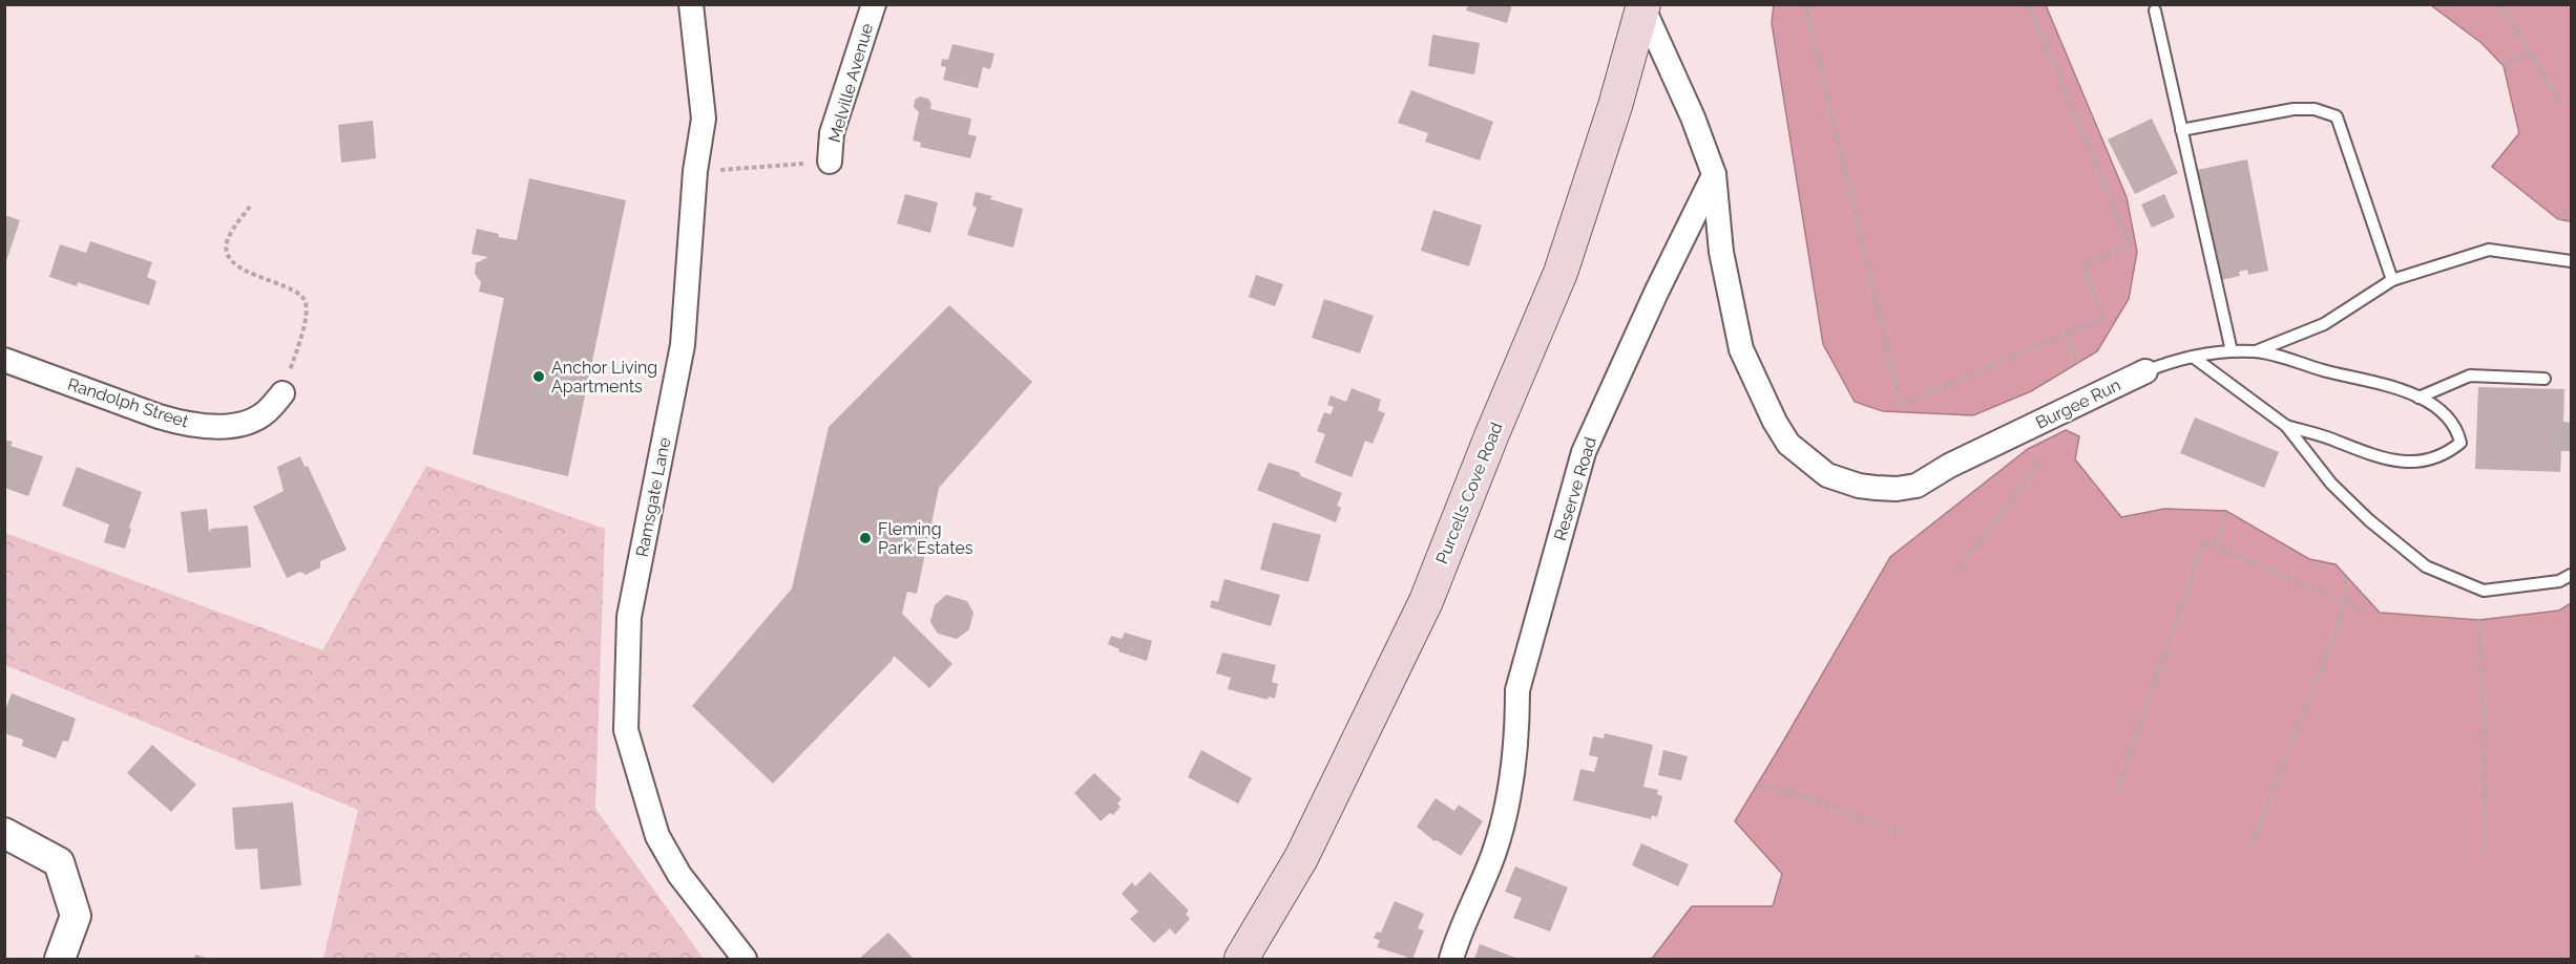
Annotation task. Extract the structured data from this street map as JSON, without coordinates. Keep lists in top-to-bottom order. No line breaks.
{"streets":{"main road":["Purcells Cove Road"],"street":["Melville Avenue","Randolph Street","Burgee Run","Reserve Road","Ramsgate Lane"]},"crossings":[["Burgee Run","Reserve Road"]],"places":["Anchor Living Apartments","Fleming Park Estates"]}
